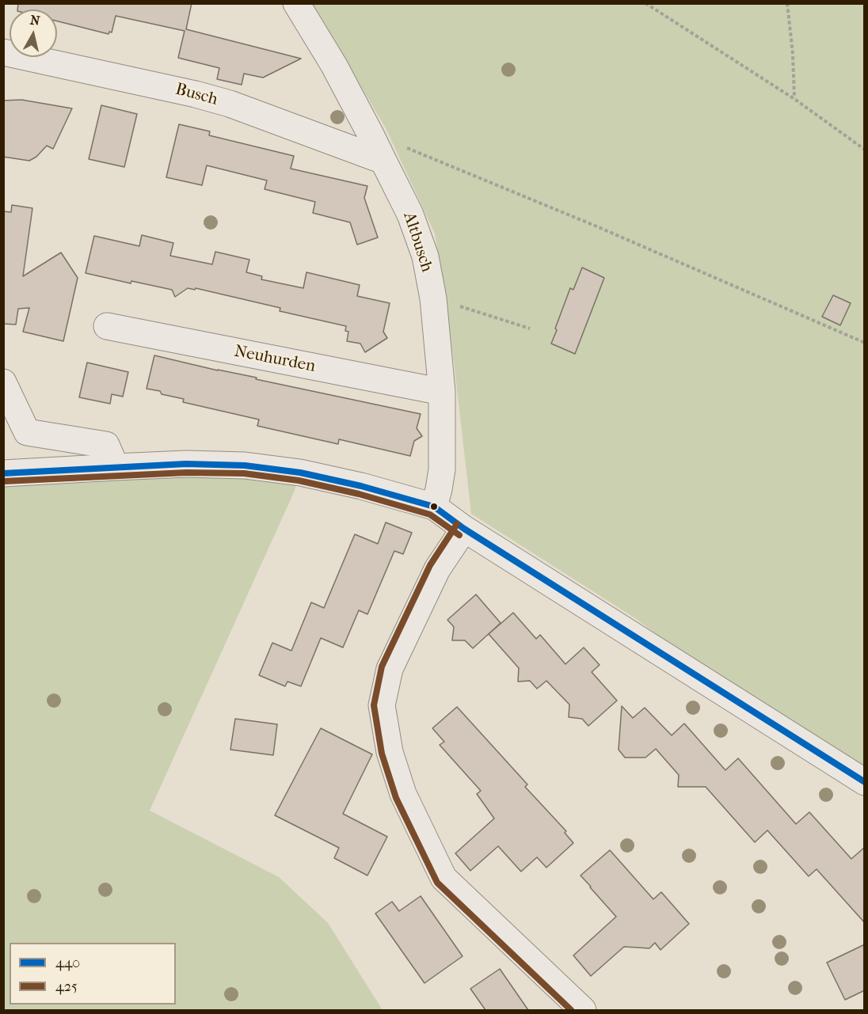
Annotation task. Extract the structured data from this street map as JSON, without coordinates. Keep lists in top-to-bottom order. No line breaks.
{"streets":{"street":["Busch","Altbusch","Neuhurden"]},"crossings":[["Busch","Altbusch"],["Altbusch","Neuhurden"]],"lines":["transit line 440","transit line 425"],"legend":["440","425"],"north":"top"}
